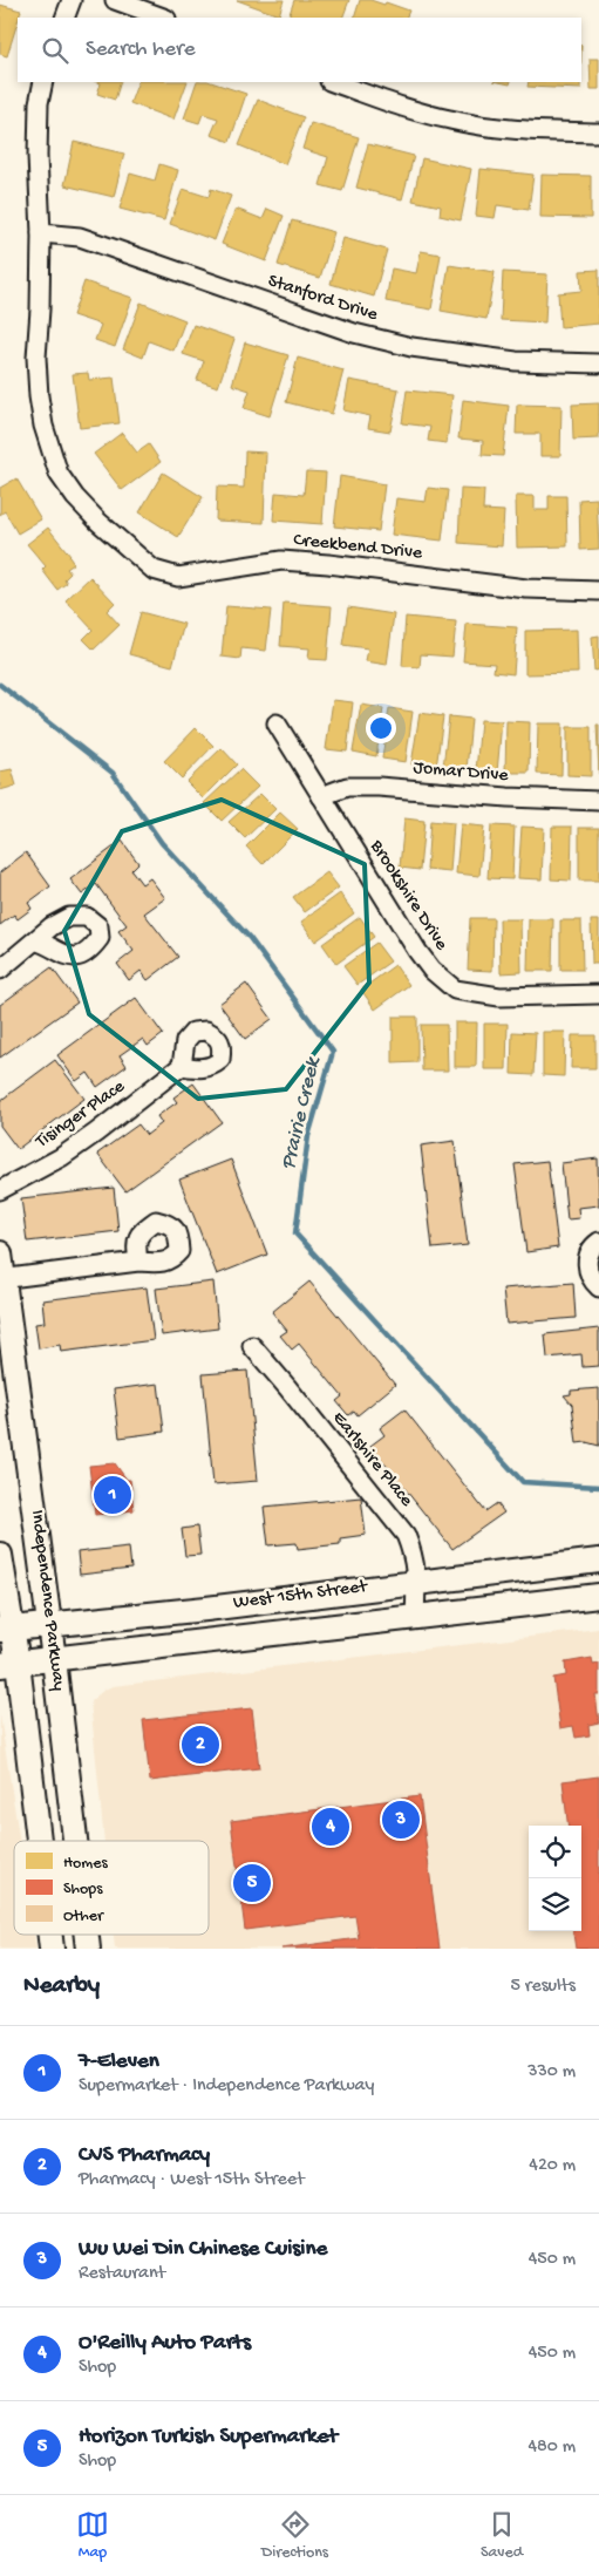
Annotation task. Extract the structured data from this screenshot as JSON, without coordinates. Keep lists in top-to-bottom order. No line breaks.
{"streets":{"main road":["West 15th Street","Independence Parkway"],"street":["Stanford Drive","Creekbend Drive","Jomar Drive","Brookshire Drive","Tisinger Place","Earlshire Place"]},"crossings":[["Stanford Drive","Creekbend Drive"],["Jomar Drive","Brookshire Drive"],["Earlshire Place","West 15th Street"],["West 15th Street","Independence Parkway"]],"water":["Prairie Creek"],"legend":["Homes","Shops","Other"],"page":{"search":"Search here","pins":["1","2","3","4","5"],"heading":["Nearby","5 results"],"list":[{"mark":"1","name":"7-Eleven","note":"Supermarket · Independence Parkway","value":"330 m"},{"mark":"2","name":"CVS Pharmacy","note":"Pharmacy · West 15th Street","value":"420 m"},{"mark":"3","name":"Wu Wei Din Chinese Cuisine","note":"Restaurant","value":"450 m"},{"mark":"4","name":"O'Reilly Auto Parts","note":"Shop","value":"450 m"},{"mark":"5","name":"Horizon Turkish Supermarket","note":"Shop","value":"480 m"}],"nav":["Map","Directions","Saved"]}}
